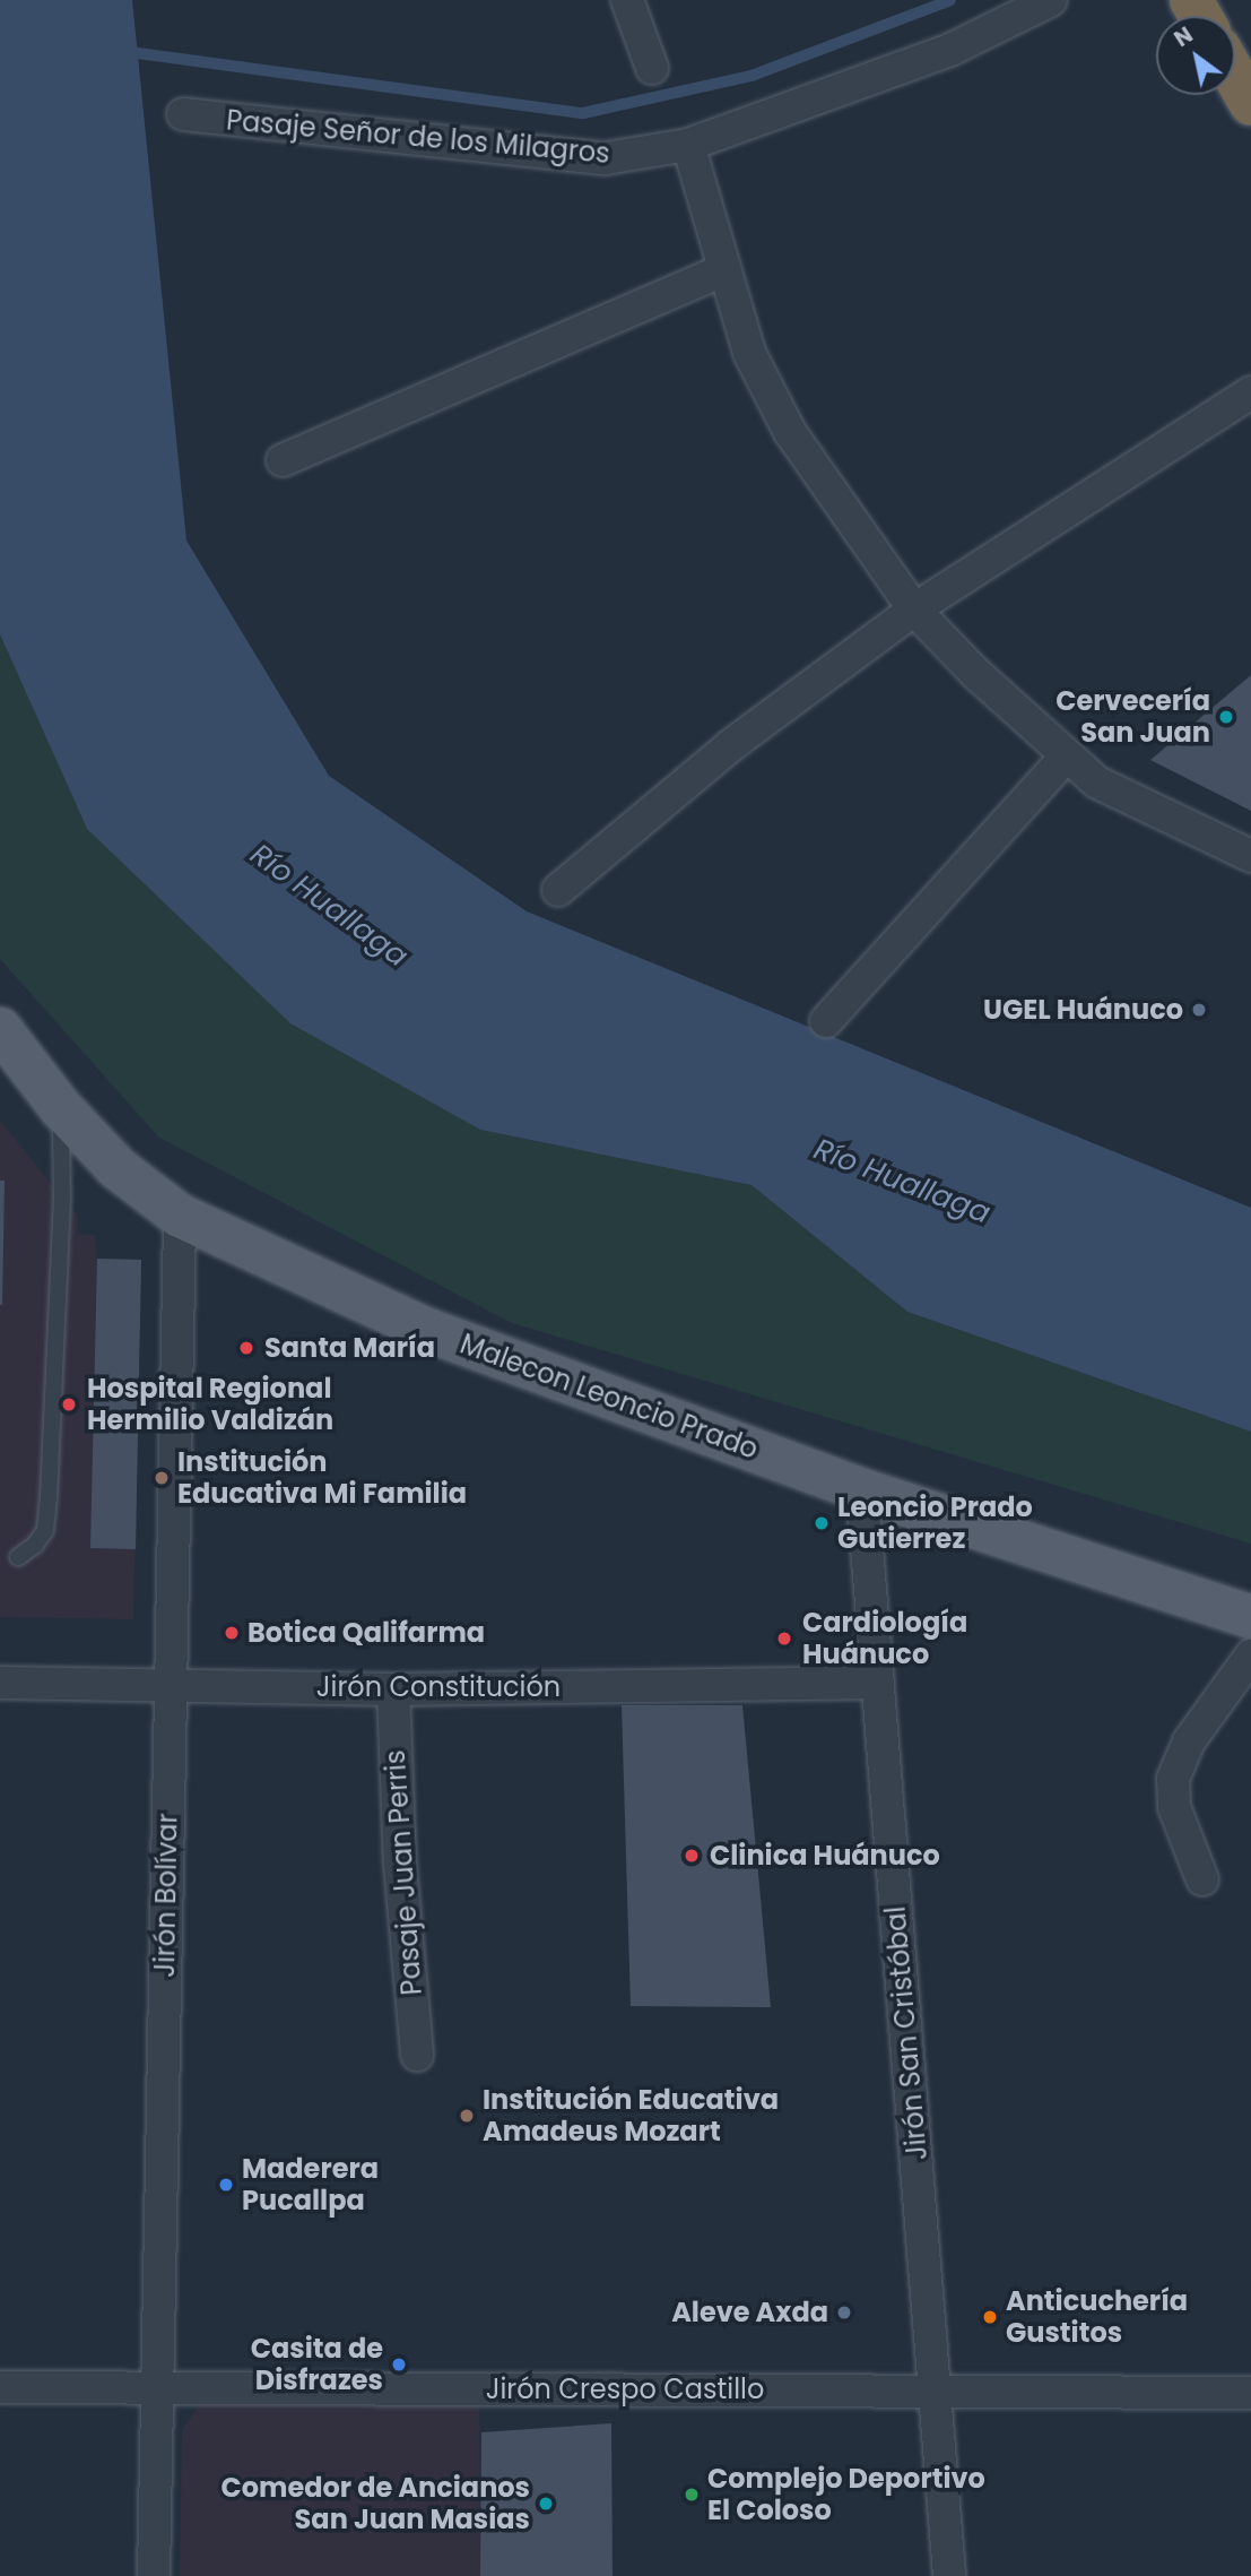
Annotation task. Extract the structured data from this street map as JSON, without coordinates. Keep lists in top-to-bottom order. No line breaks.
{"streets":{"main road":["Malecon Leoncio Prado"],"street":["Pasaje Señor de los Milagros","Jirón Constitución","Pasaje Juan Perris","Jirón Bolívar","Jirón San Cristóbal","Jirón Crespo Castillo"]},"crossings":[["Malecon Leoncio Prado","Jirón Bolívar"],["Malecon Leoncio Prado","Jirón San Cristóbal"],["Jirón Constitución","Pasaje Juan Perris"],["Jirón Constitución","Jirón Bolívar"],["Jirón Constitución","Jirón San Cristóbal"],["Jirón Bolívar","Jirón Crespo Castillo"],["Jirón San Cristóbal","Jirón Crespo Castillo"]],"water":["Río Huallaga"],"places":["Cervecería San Juan","UGEL Huánuco","Santa María","Hospital Regional Hermilio Valdizán","Institución Educativa Mi Familia","Leoncio Prado Gutierrez","Botica Qalifarma","Cardiología Huánuco","Clinica Huánuco","Institución Educativa Amadeus Mozart","Maderera Pucallpa","Aleve Axda","Anticuchería Gustitos","Casita de Disfrazes","Complejo Deportivo El Coloso","Comedor de Ancianos San Juan Masias"],"north":"top left"}
